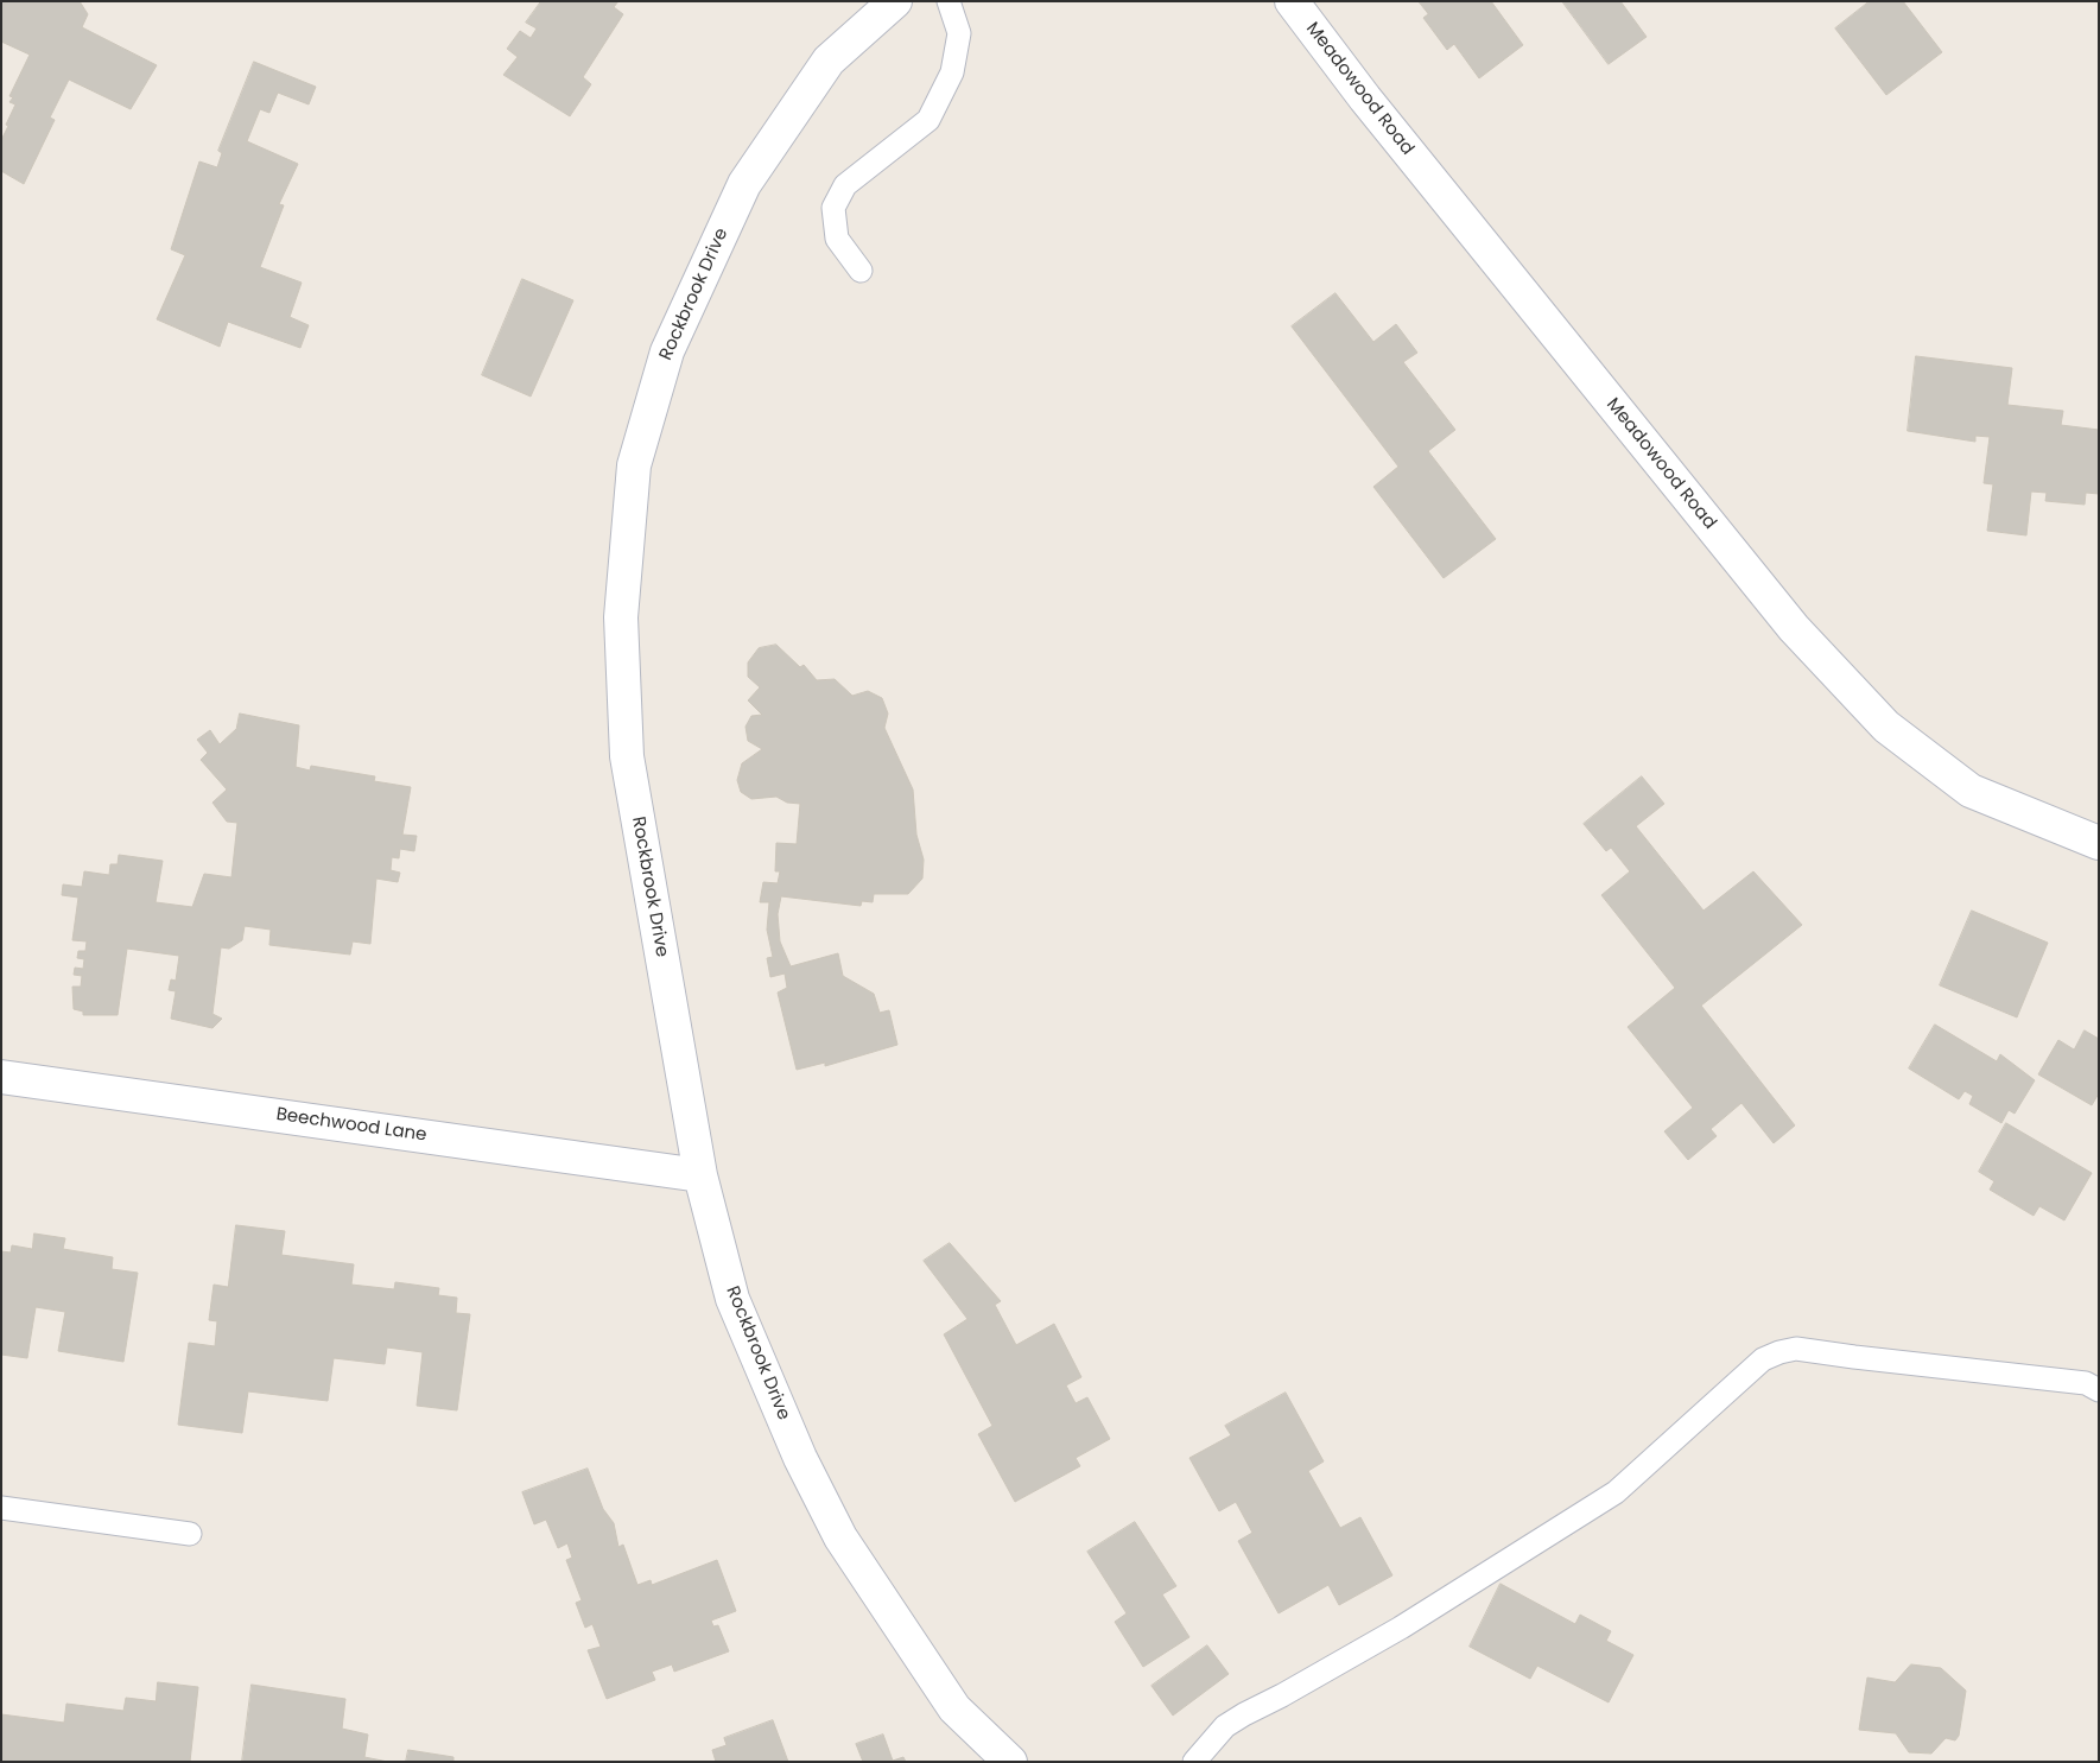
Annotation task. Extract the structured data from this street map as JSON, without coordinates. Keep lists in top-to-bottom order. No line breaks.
{"streets":{"street":["Meadowood Road","Rockbrook Drive","Beechwood Lane"]},"crossings":[["Rockbrook Drive","Beechwood Lane"]]}
